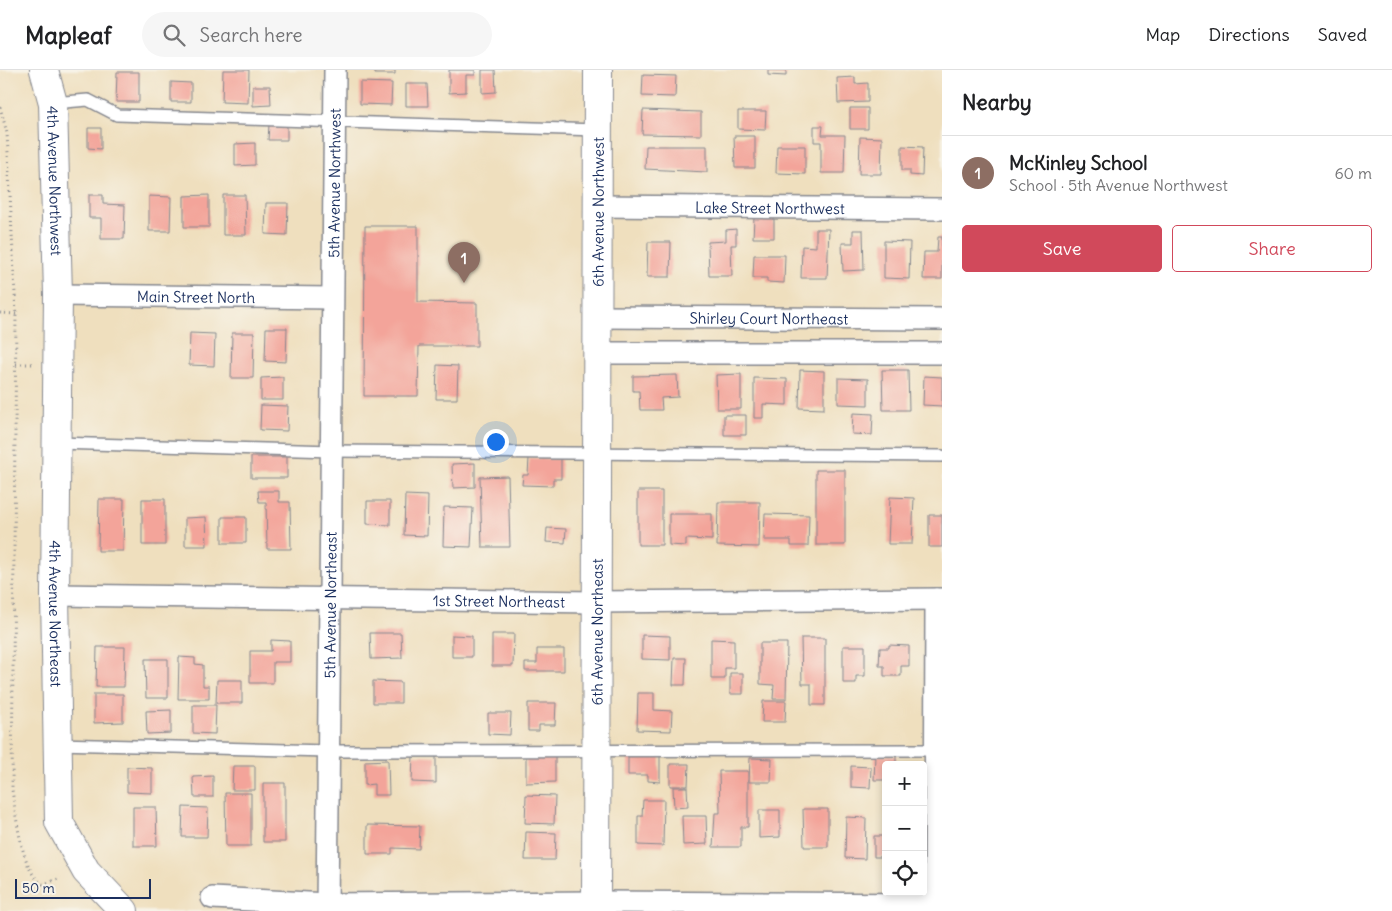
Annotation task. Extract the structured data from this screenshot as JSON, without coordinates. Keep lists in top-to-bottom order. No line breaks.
{"streets":{"street":["4th Avenue Northwest","5th Avenue Northwest","Lake Street Northwest","6th Avenue Northwest","Main Street North","Shirley Court Northeast","1st Street Northeast","5th Avenue Northeast","4th Avenue Northeast","6th Avenue Northeast"]},"crossings":[["4th Avenue Northwest","Main Street North"],["4th Avenue Northwest","4th Avenue Northeast"],["5th Avenue Northwest","Main Street North"],["5th Avenue Northwest","5th Avenue Northeast"],["Lake Street Northwest","6th Avenue Northwest"],["6th Avenue Northwest","Shirley Court Northeast"],["6th Avenue Northwest","6th Avenue Northeast"],["Main Street North","5th Avenue Northeast"],["Main Street North","4th Avenue Northeast"],["1st Street Northeast","5th Avenue Northeast"],["1st Street Northeast","4th Avenue Northeast"],["1st Street Northeast","6th Avenue Northeast"]],"scale_bar":"50 m","page":{"header":"Mapleaf","search":"Search here","nav":["Map","Directions","Saved"],"heading":"Nearby","list":[{"mark":"1","name":"McKinley School","note":"School · 5th Avenue Northwest","value":"60 m"}],"buttons":["Save","Share"],"pins":"1","map_buttons":["+","−"],"scale":"50 m"}}
